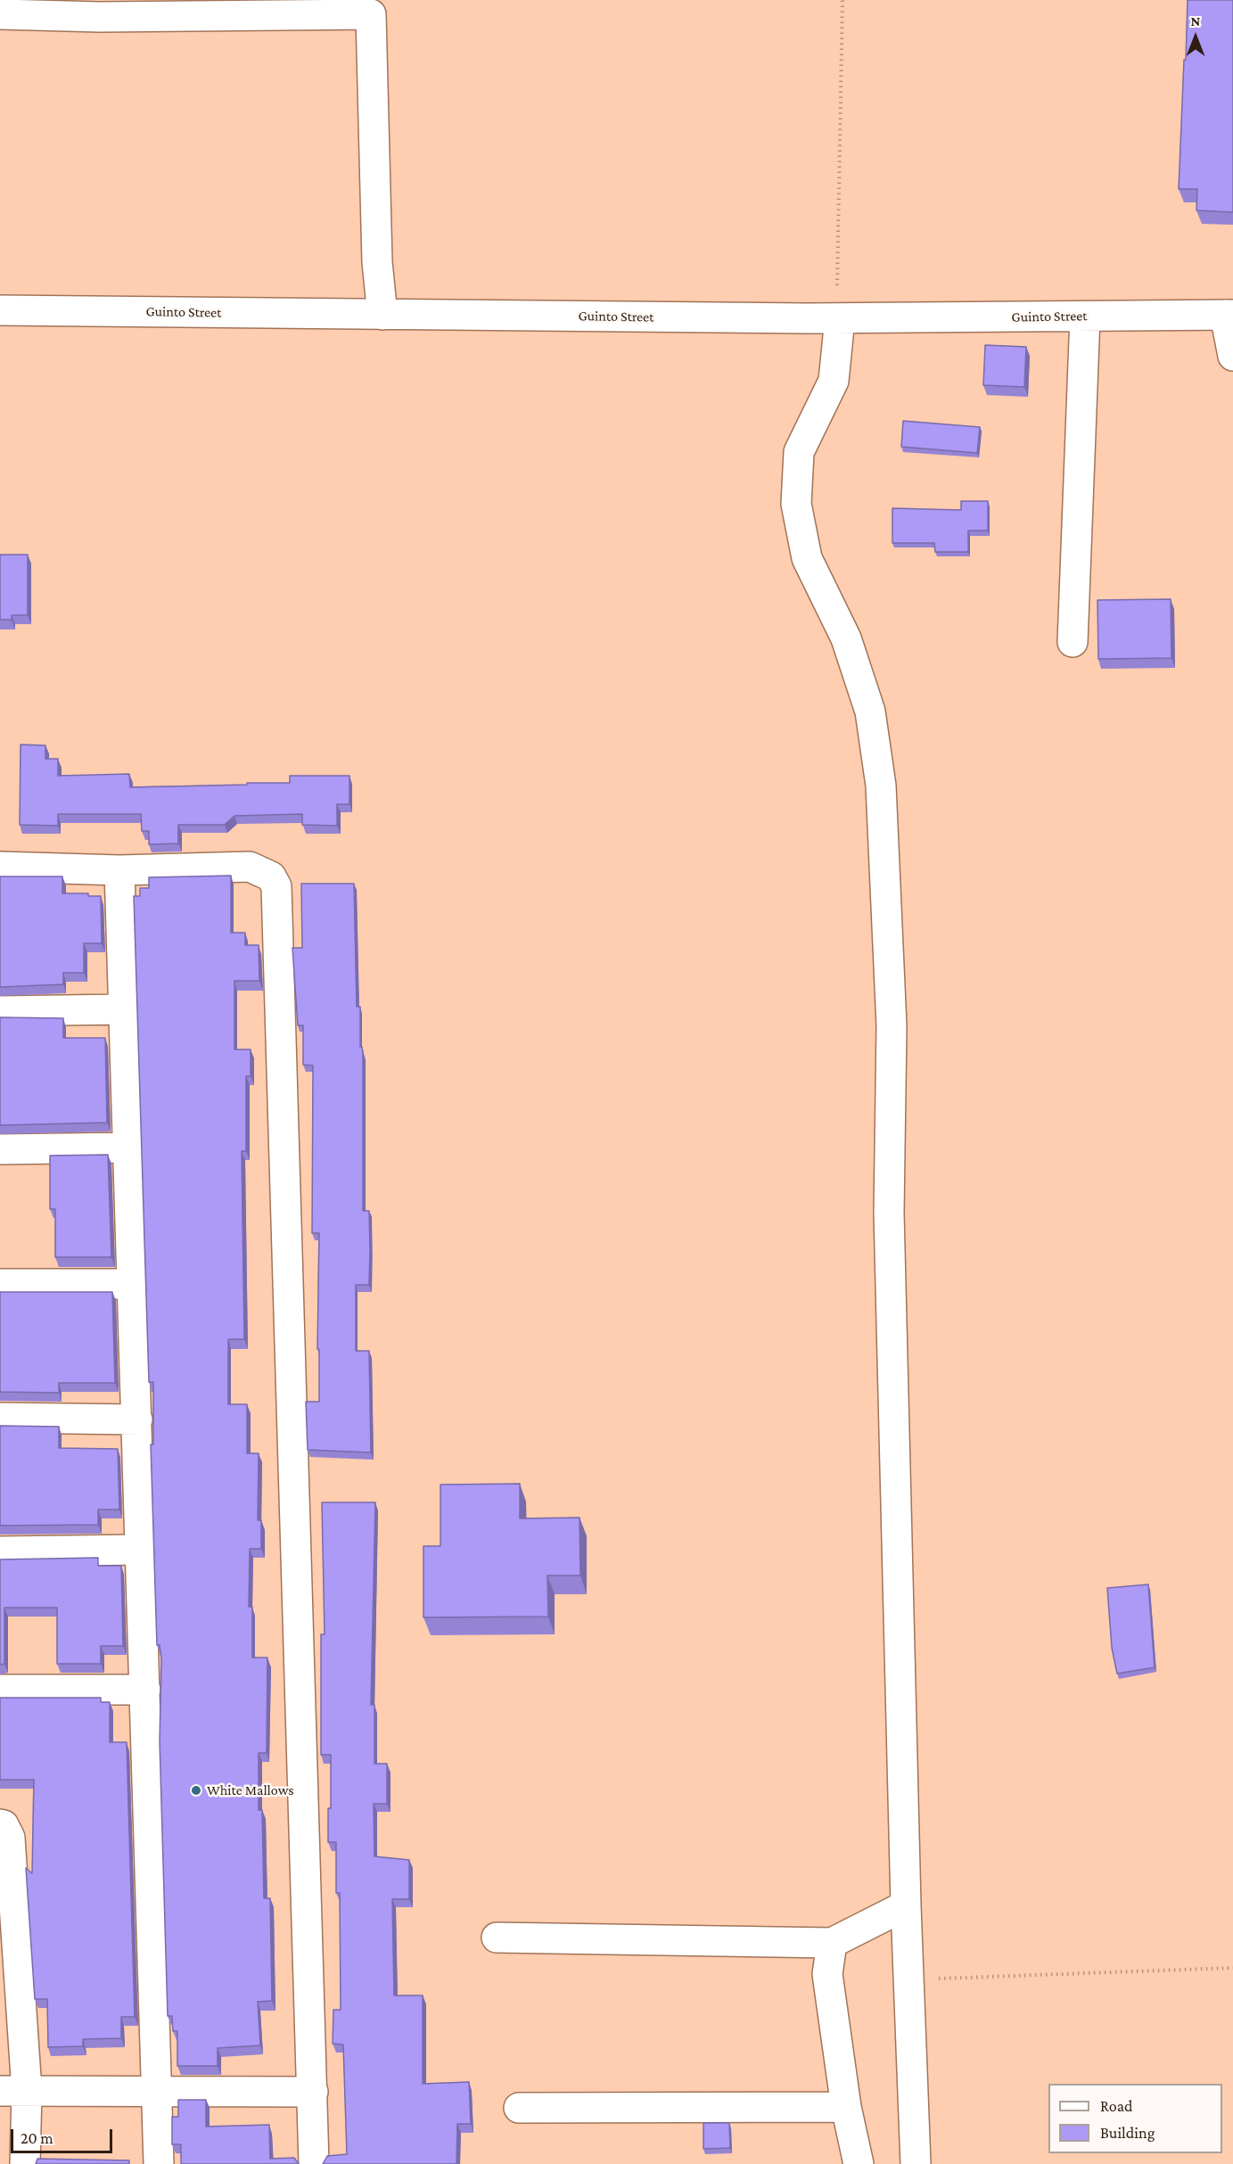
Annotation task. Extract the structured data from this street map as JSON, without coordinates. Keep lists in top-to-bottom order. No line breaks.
{"streets":{"street":["Guinto Street"]},"places":["White Mallows"],"legend":["Road","Building"],"scale_bar":"20 m","north":"top"}
